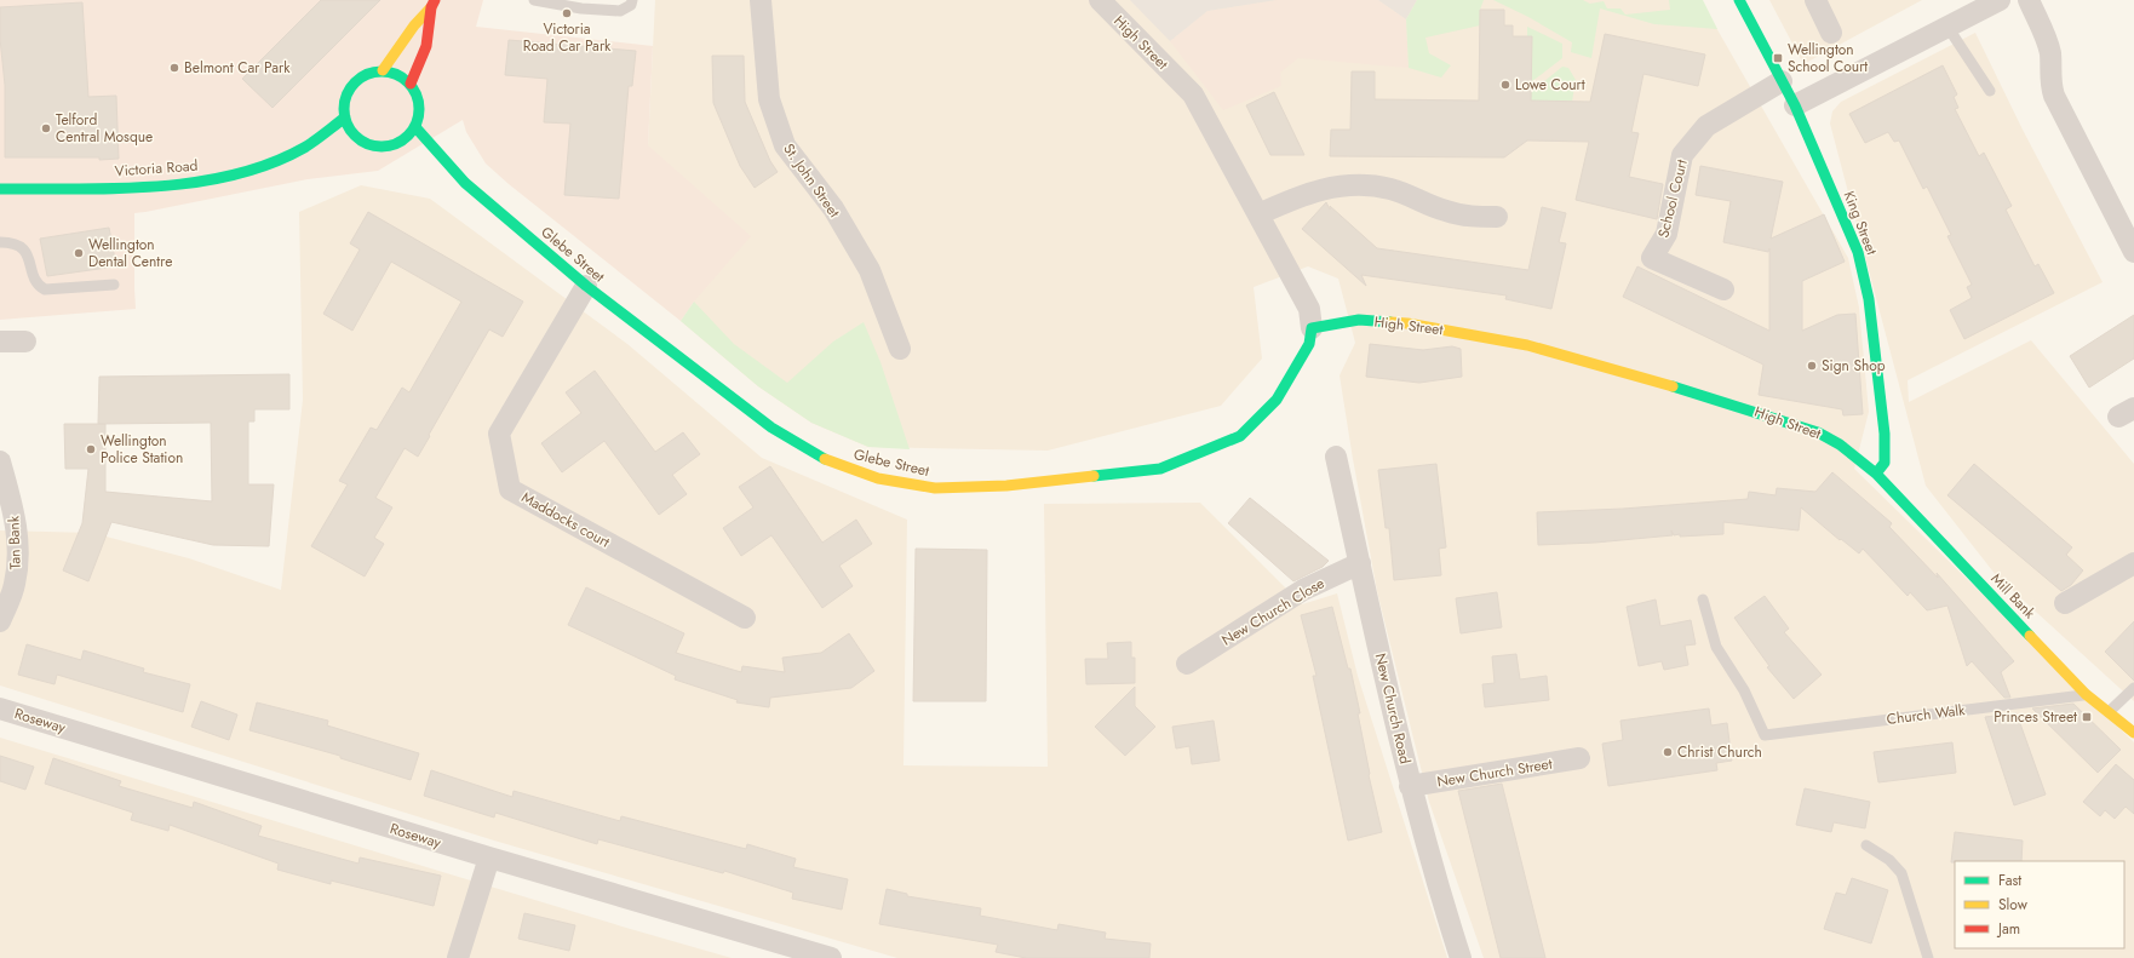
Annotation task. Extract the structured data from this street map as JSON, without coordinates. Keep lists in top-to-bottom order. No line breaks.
{"streets":{"street":["High Street","Victoria Road","St. John Street","School Court","King Street","Glebe Street","Maddocks court","Tan Bank","Mill Bank","New Church Close","New Church Road","Roseway","New Church Street"],"lane":["Church Walk"]},"crossings":[["High Street","King Street"],["High Street","Glebe Street"],["High Street","Mill Bank"],["Victoria Road","Glebe Street"],["School Court","King Street"],["King Street","Mill Bank"],["Glebe Street","Maddocks court"],["Mill Bank","Church Walk"],["New Church Close","New Church Road"],["New Church Road","New Church Street"]],"places":{"other":["Victoria Road Car Park","Belmont Car Park","Lowe Court","Telford Central Mosque","Wellington Dental Centre","Sign Shop","Wellington Police Station","Christ Church"],"transit":["Wellington School Court","Princes Street"]},"legend":["Fast","Slow","Jam"]}
